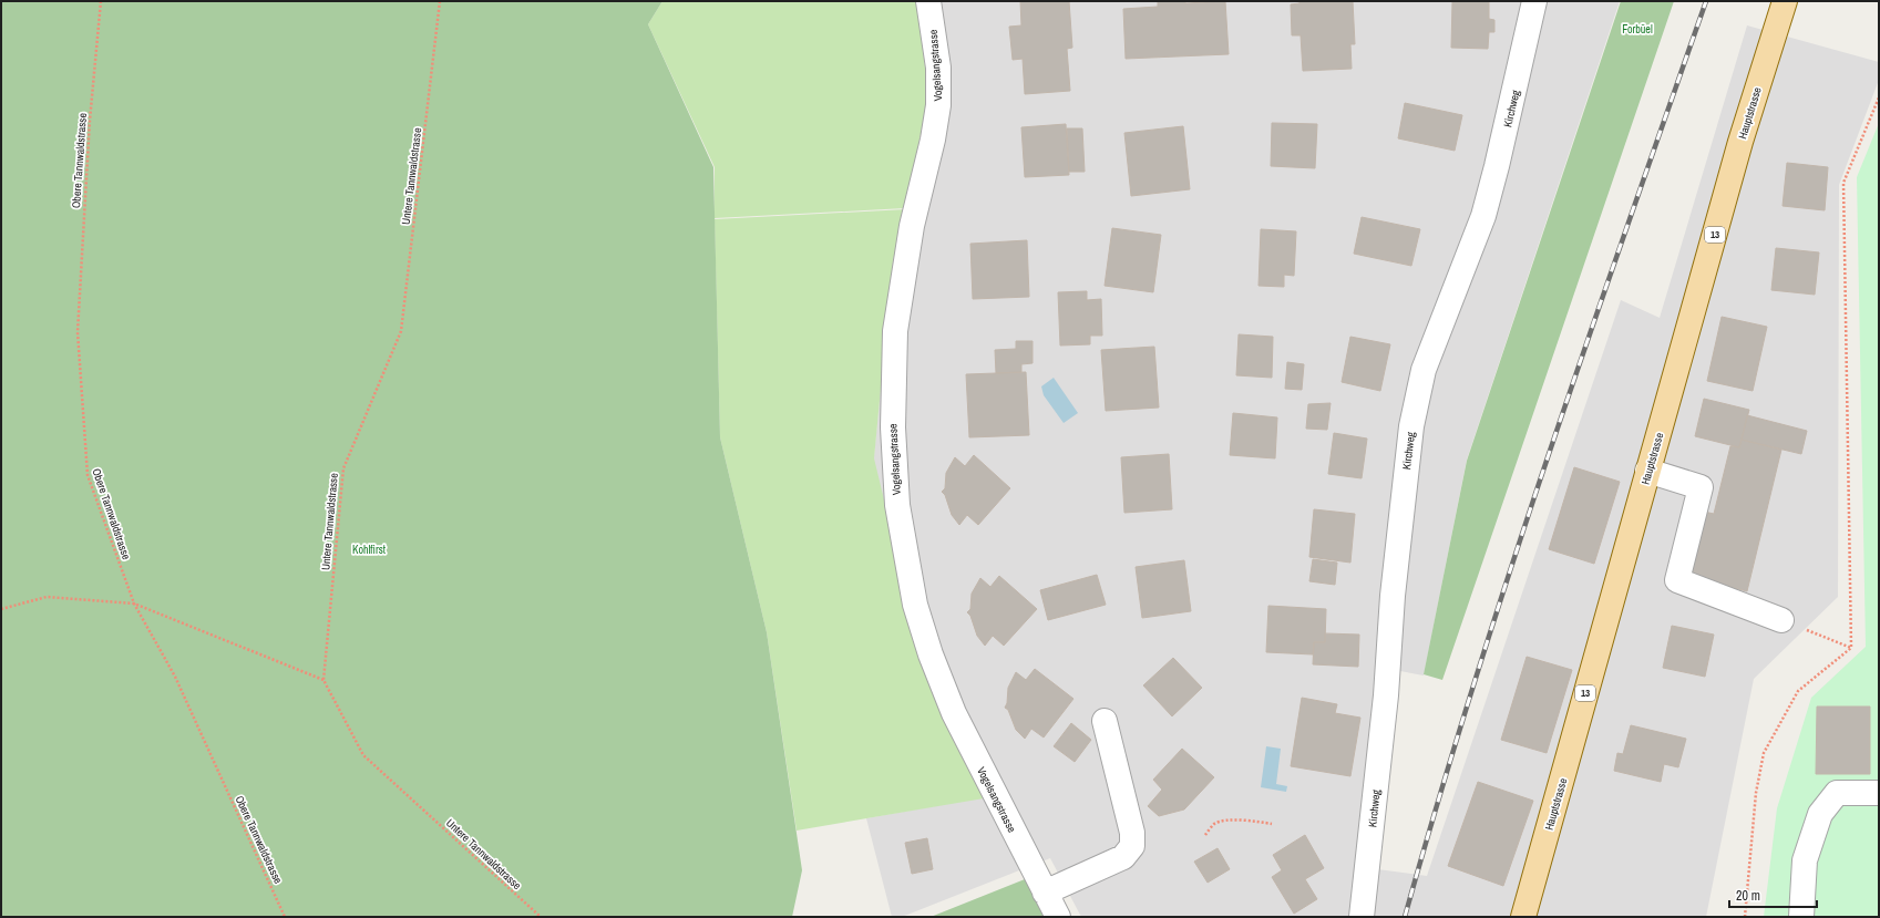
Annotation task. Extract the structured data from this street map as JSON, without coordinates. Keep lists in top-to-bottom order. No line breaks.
{"streets":{"main road":["Hauptstrasse","13"],"street":["Vogelsangstrasse","Kirchweg"],"path":["Obere Tannwaldstrasse","Untere Tannwaldstrasse"]},"parks":["Forbüel","Kohlfirst"],"scale_bar":"20 m"}
